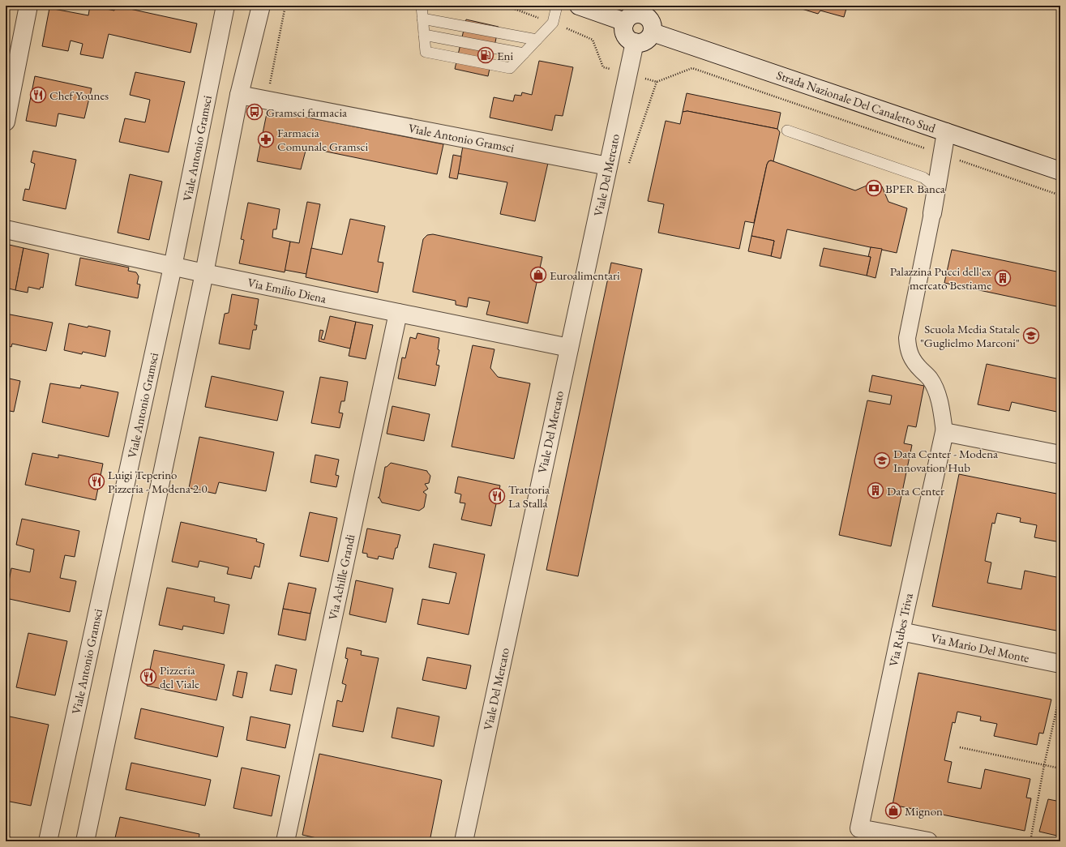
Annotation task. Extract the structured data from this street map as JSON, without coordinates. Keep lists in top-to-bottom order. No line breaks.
{"streets":{"street":["Strada Nazionale Del Canaletto Sud","Viale Antonio Gramsci","Viale Del Mercato","Via Emilio Diena","Via Achille Grandi","Via Rubes Triva","Via Mario Del Monte"]},"crossings":[["Strada Nazionale Del Canaletto Sud","Viale Del Mercato"],["Viale Antonio Gramsci","Viale Del Mercato"],["Viale Antonio Gramsci","Via Emilio Diena"],["Viale Del Mercato","Via Emilio Diena"],["Via Emilio Diena","Via Achille Grandi"],["Via Rubes Triva","Via Mario Del Monte"]],"places":{"fuel station":["Eni"],"restaurant":["Chef Younes","Luigi Teperino Pizzeria - Modena 2.0","Trattoria La Stalla","Pizzeria del Viale"],"bus stop":["Gramsci farmacia"],"pharmacy":["Farmacia Comunale Gramsci"],"bank":["BPER Banca"],"shop":["Euroalimentari","Mignon"],"building":["Palazzina Pucci dell'ex mercato Bestiame","Data Center"],"school or university":["Scuola Media Statale \"Guglielmo Marconi\"","Data Center - Modena Innovation Hub"]}}
